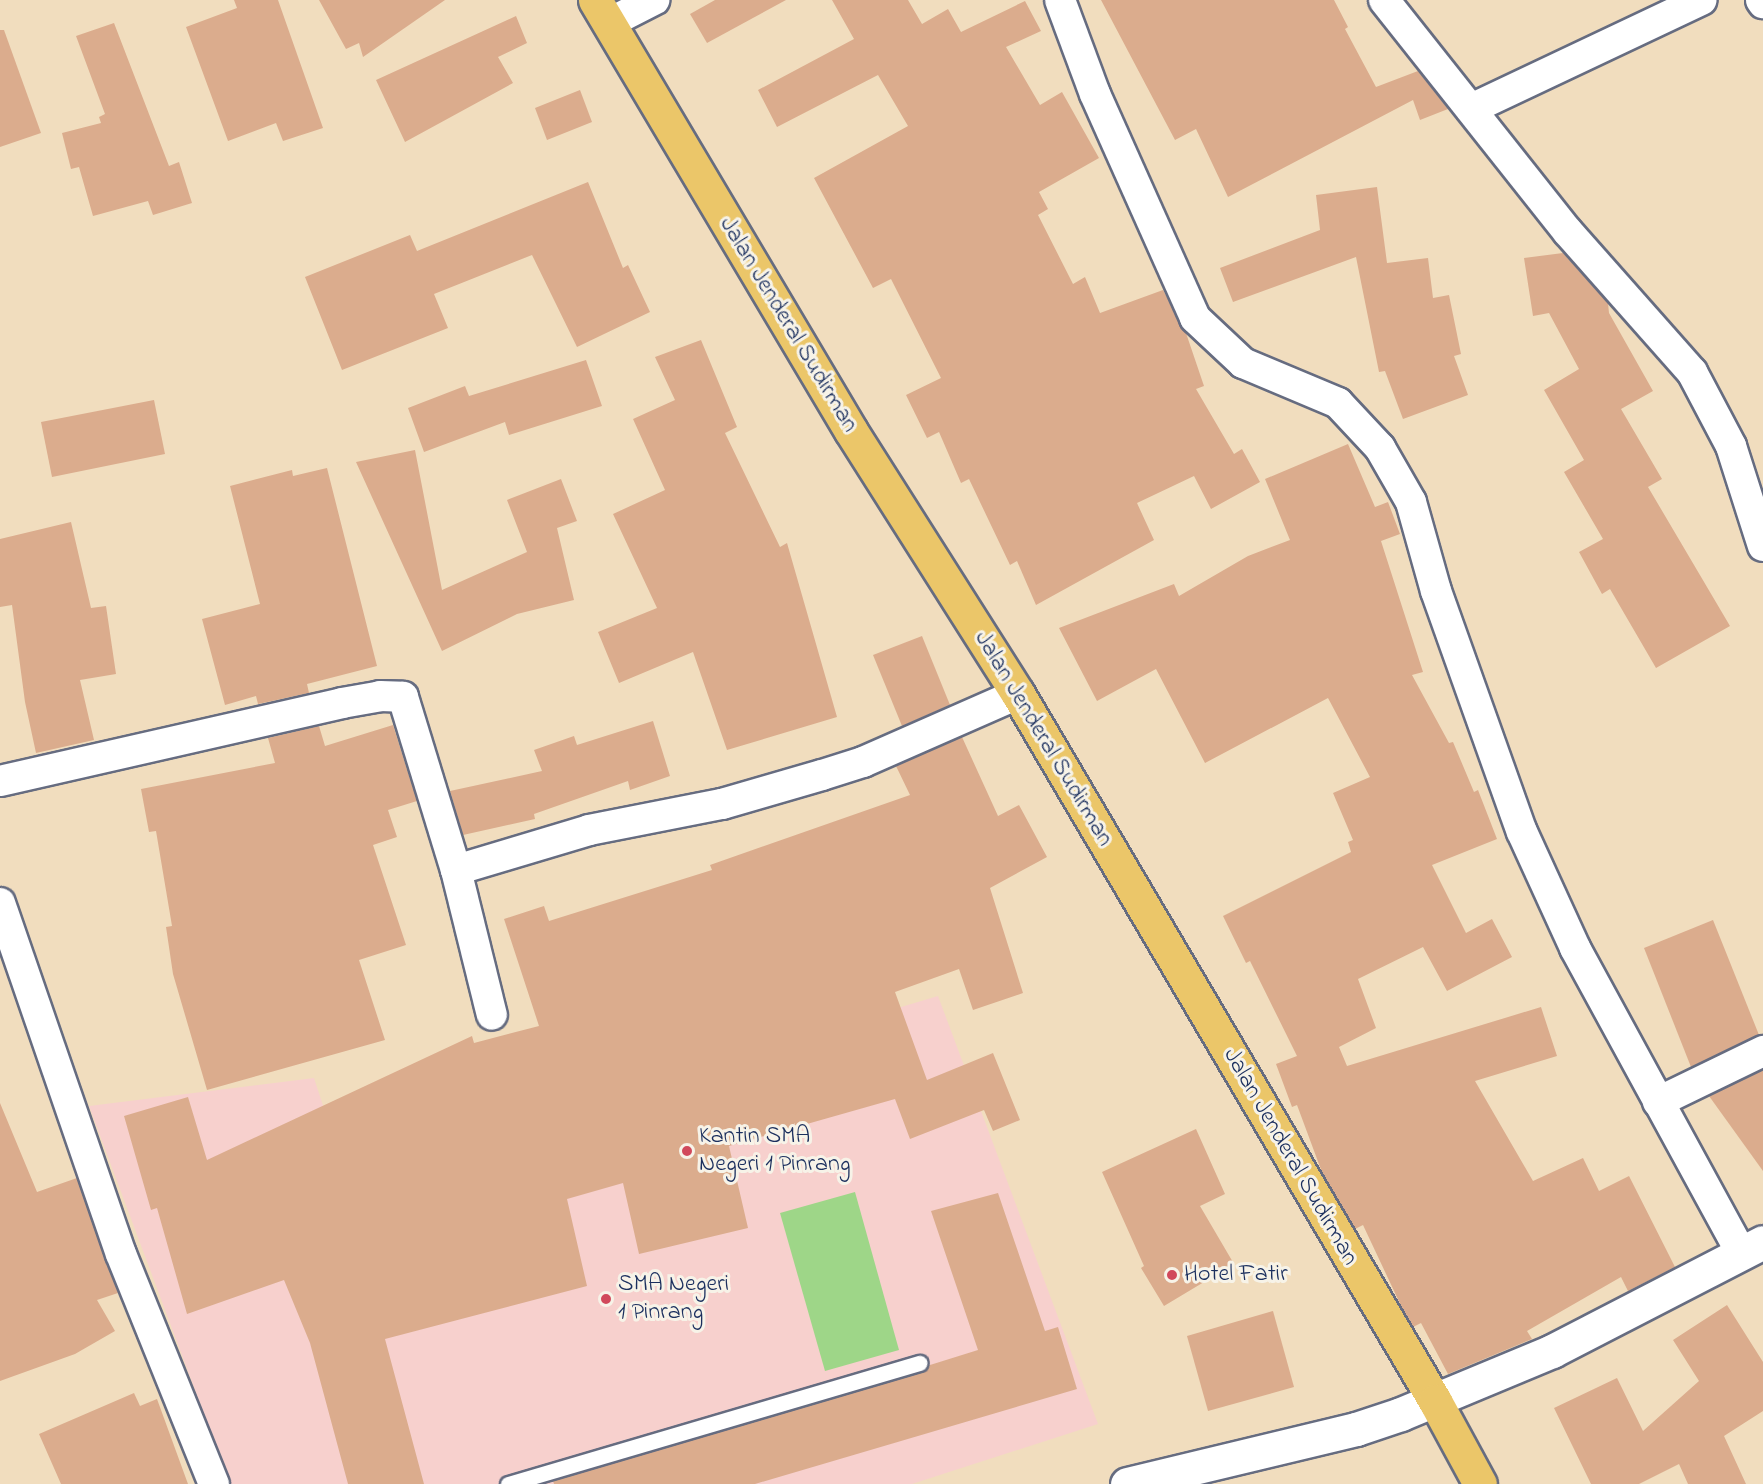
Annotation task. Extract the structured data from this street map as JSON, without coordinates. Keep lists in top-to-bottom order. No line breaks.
{"streets":{"highway":["Jalan Jenderal Sudirman"]},"places":["Kantin SMA Negeri 1 Pinrang","Hotel Fatir","SMA Negeri 1 Pinrang"]}
